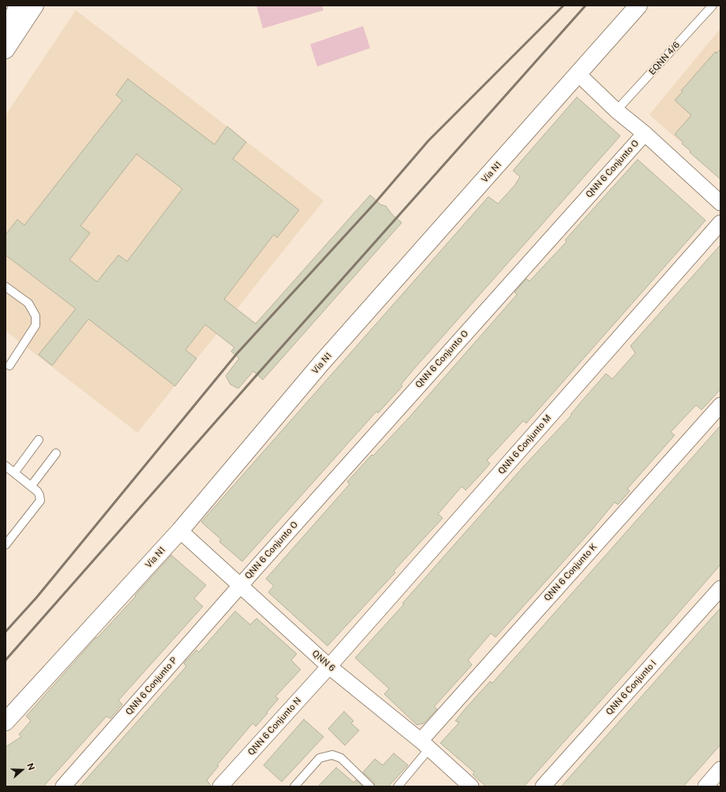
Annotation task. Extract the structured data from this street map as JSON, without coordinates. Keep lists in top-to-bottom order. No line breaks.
{"streets":{"street":["QNN 6 Conjunto O","Via N1","QNN 6 Conjunto M","QNN 6 Conjunto K","QNN 6","QNN 6 Conjunto P","QNN 6 Conjunto I","QNN 6 Conjunto N"],"lane":["EQNN 4/6"]},"crossings":[["QNN 6 Conjunto O","QNN 6"],["QNN 6 Conjunto O","QNN 6 Conjunto P"],["Via N1","QNN 6"],["QNN 6 Conjunto M","QNN 6"],["QNN 6 Conjunto M","QNN 6 Conjunto N"],["QNN 6 Conjunto K","QNN 6"],["QNN 6","QNN 6 Conjunto P"],["QNN 6","QNN 6 Conjunto N"]],"north":"right"}
